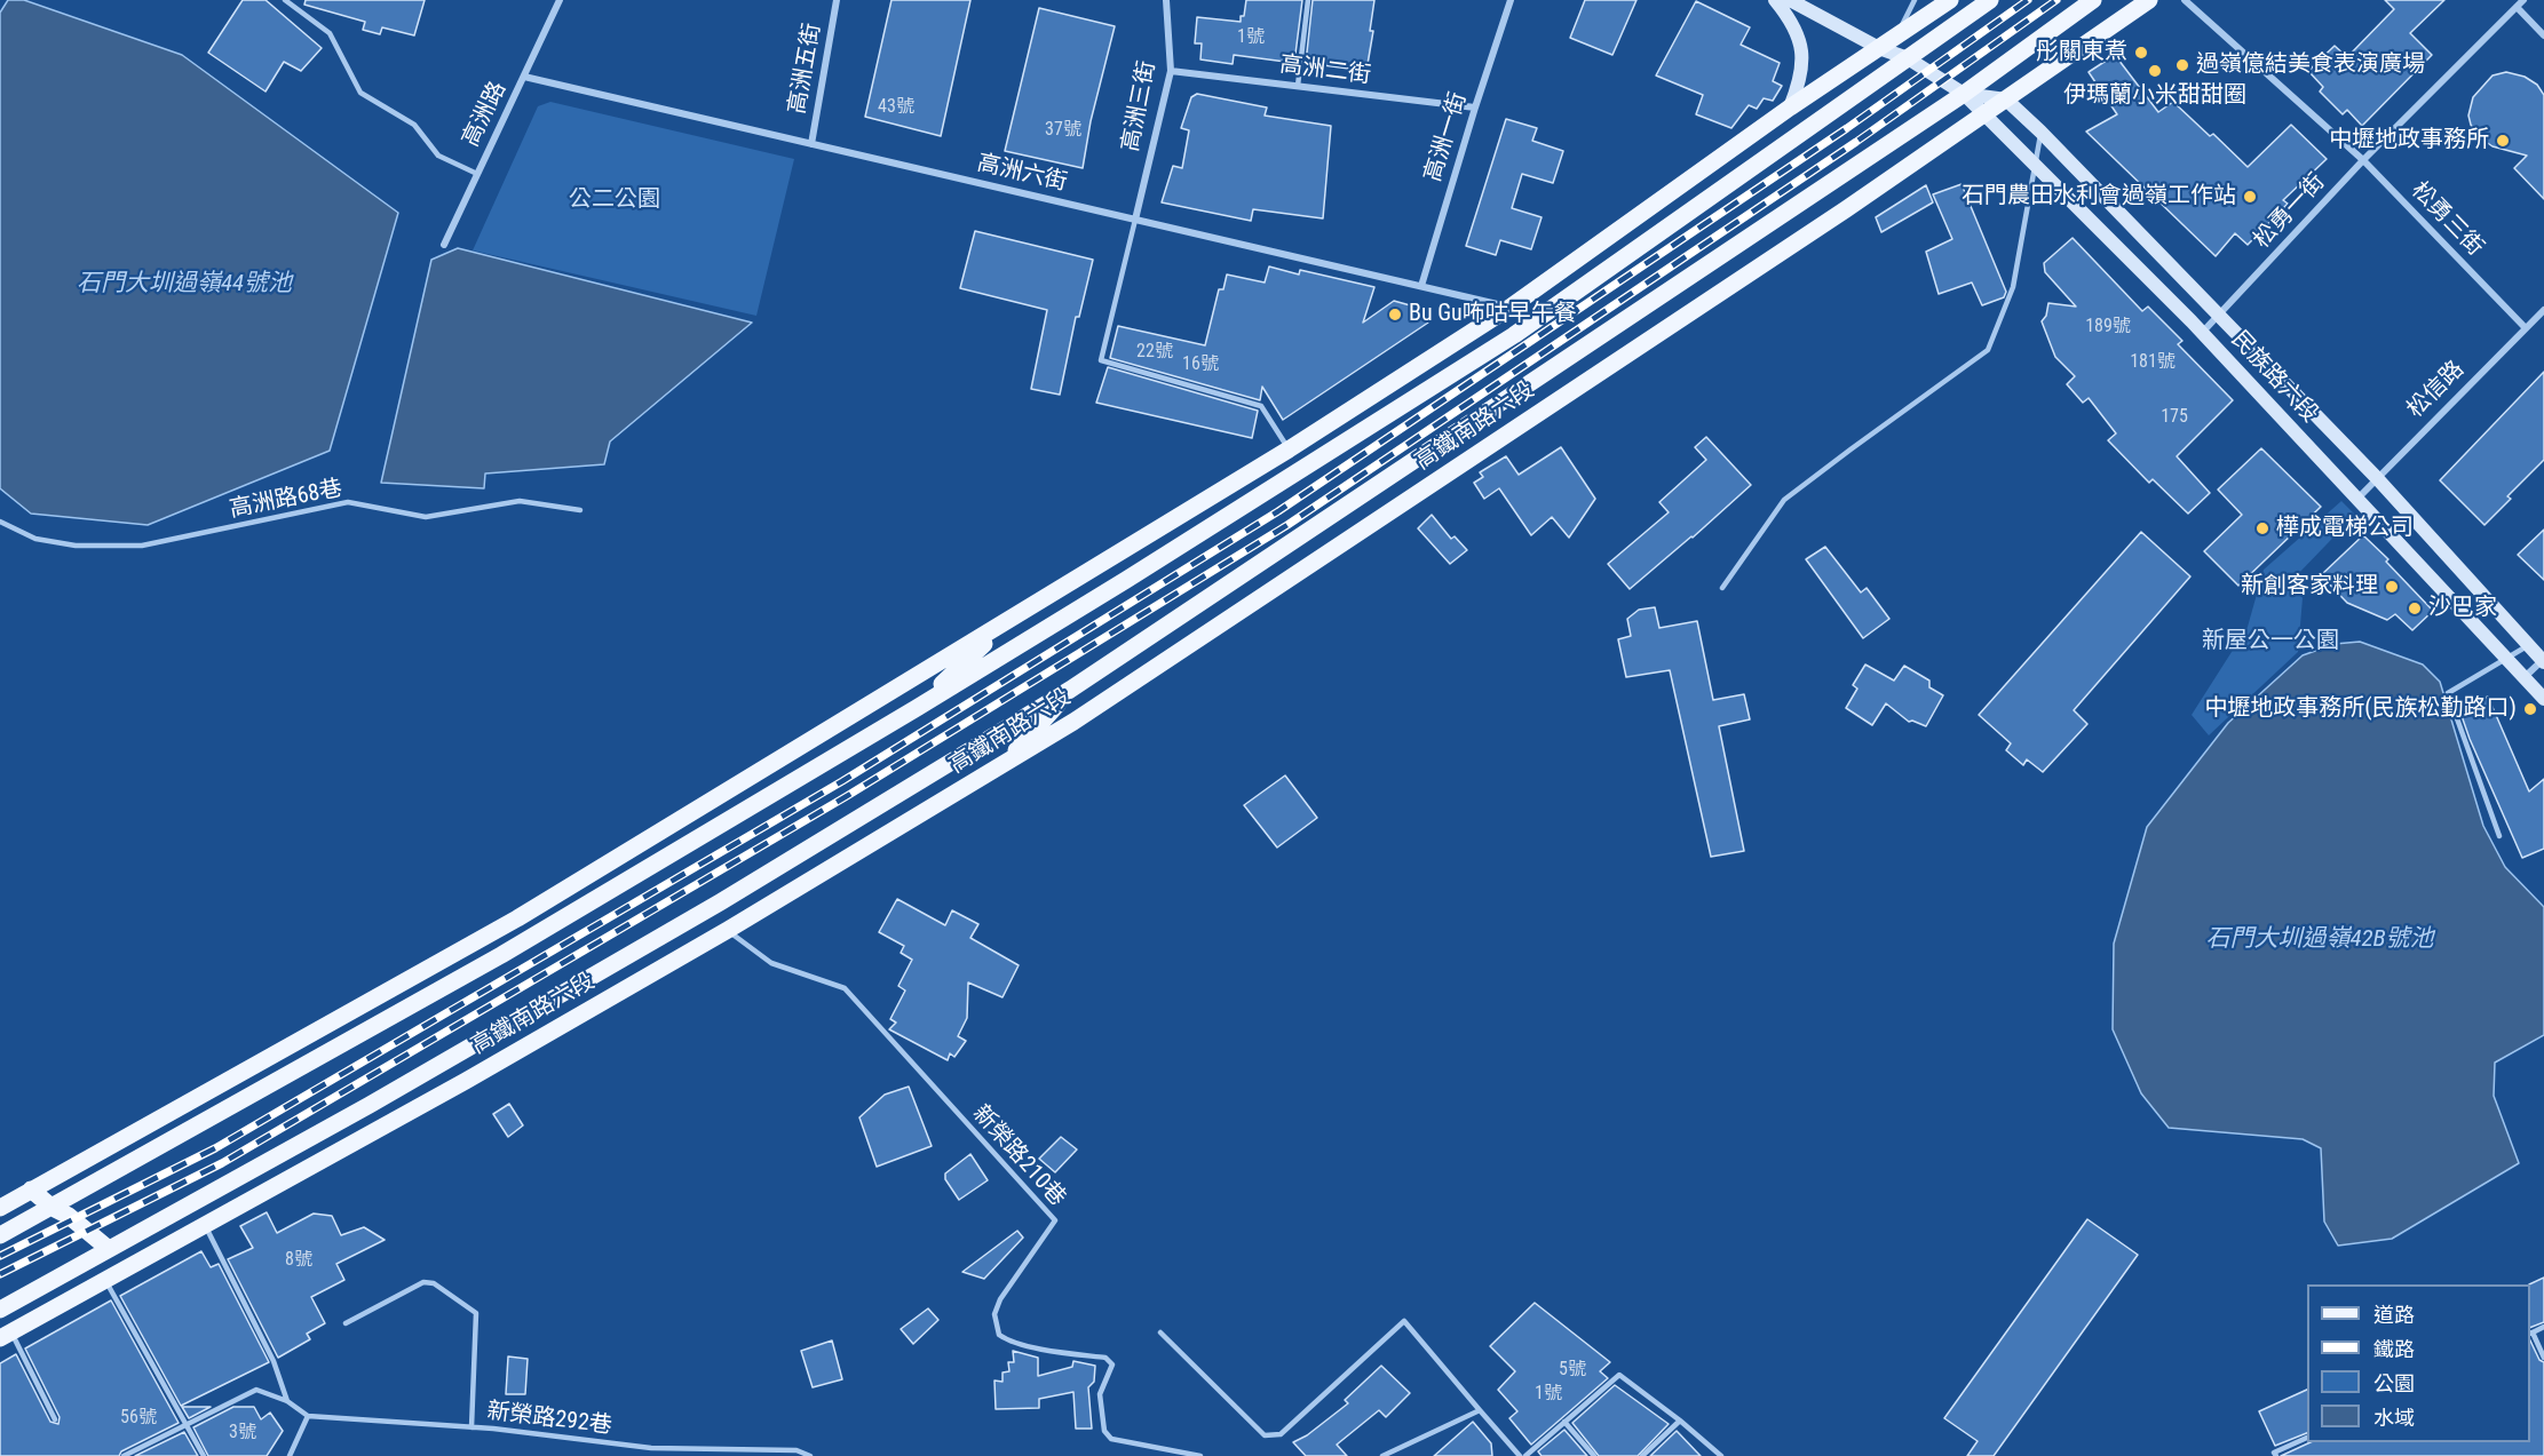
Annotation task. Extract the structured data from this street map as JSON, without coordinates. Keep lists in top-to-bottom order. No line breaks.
{"streets":{"main road":["民族路六段","高鐵南路六段"],"street":["高洲五街","高洲二街","高洲三街","高洲路","高洲一街","高洲六街","松勇一街","松勇三街","松信路"],"lane":["高洲路68巷","新榮路210巷","新榮路292巷"]},"crossings":[["高洲五街","高洲六街"],["高洲二街","高洲三街"],["高洲二街","高洲一街"],["高洲三街","高洲六街"],["高洲路","高洲六街"],["高洲一街","高洲六街"],["松勇一街","松勇三街"],["松勇一街","民族路六段"],["松勇三街","松信路"],["民族路六段","松信路"],["民族路六段","高鐵南路六段"],["高鐵南路六段","新榮路210巷"]],"water":["石門大圳過嶺44號池","石門大圳過嶺42B號池"],"parks":["公二公園","新屋公一公園"],"places":["彤關東煮","過嶺億結美食表演廣場","伊瑪蘭小米甜甜圈","中壢地政事務所","石門農田水利會過嶺工作站","Bu Gu咘咕早午餐","樺成電梯公司","新創客家料理","沙巴家","中壢地政事務所(民族松勤路口)"],"house_numbers":["1號","43號","37號","189號","22號","181號","16號","175","8號","5號","1號","56號","3號"],"legend":["道路","鐵路","公園","水域"]}
